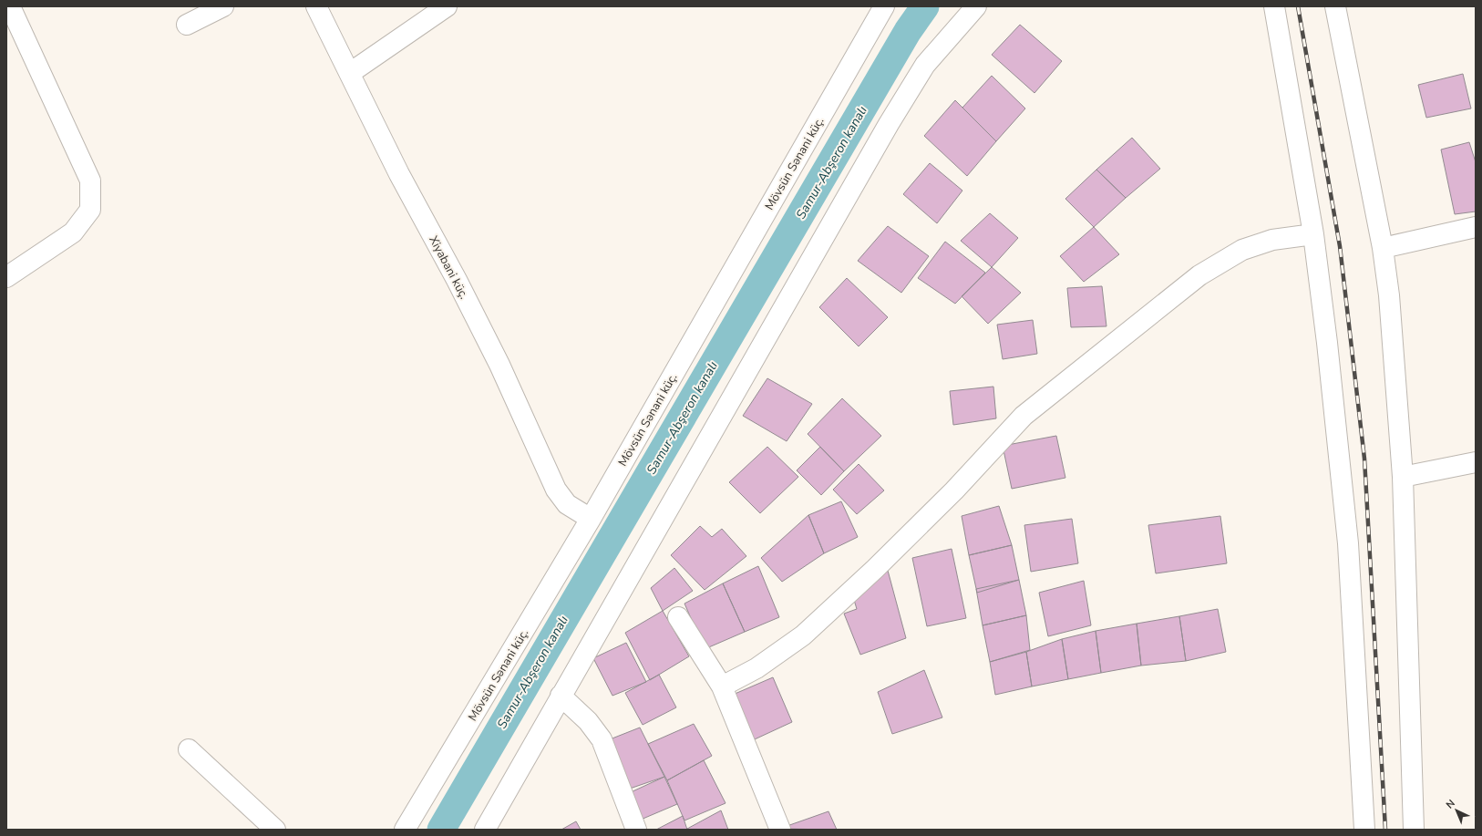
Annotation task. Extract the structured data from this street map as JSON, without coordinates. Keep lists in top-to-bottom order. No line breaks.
{"streets":{"street":["Mövsün Sənani küç.","Xiyabani küç."]},"crossings":[["Mövsün Sənani küç.","Xiyabani küç."]],"water":["Samur-Abşeron kanalı"],"north":"top left"}
